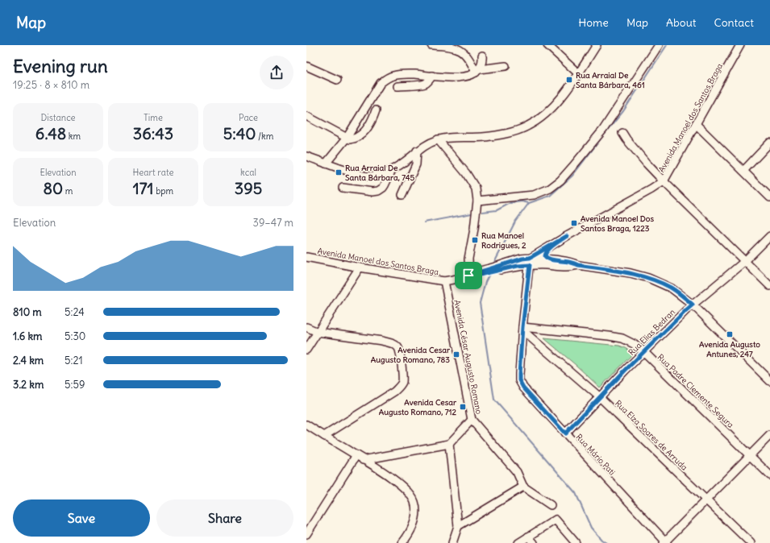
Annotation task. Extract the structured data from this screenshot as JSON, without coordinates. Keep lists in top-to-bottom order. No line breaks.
{"streets":{"street":["Avenida Manoel dos Santos Braga","Rua Elias Bedran","Avenida César Augusto Romano","Rua Padre Clemente Segura","Rua Elza Soares de Arruda","Rua Mário Pati"]},"crossings":[["Avenida Manoel dos Santos Braga","Avenida César Augusto Romano"],["Avenida Manoel dos Santos Braga","Rua Mário Pati"],["Rua Elias Bedran","Rua Padre Clemente Segura"],["Rua Elias Bedran","Rua Elza Soares de Arruda"],["Rua Elias Bedran","Rua Mário Pati"],["Rua Padre Clemente Segura","Rua Elza Soares de Arruda"],["Rua Padre Clemente Segura","Rua Mário Pati"],["Rua Elza Soares de Arruda","Rua Mário Pati"]],"places":{"transit":["Rua Arraial De Santa Bárbara, 461","Rua Arraial De Santa Bárbara, 745","Avenida Manoel Dos Santos Braga, 1223","Rua Manoel Rodrigues, 2","Avenida Augusto Antunes, 247","Avenida Cesar Augusto Romano, 783","Avenida Cesar Augusto Romano, 712"]},"page":{"header":"Map","nav":["Home","Map","About","Contact"],"heading":["Evening run","19:25 · 8 × 810 m"],"stats":[["Distance","6.48 km"],["Time","36:43"],["Pace","5:40 /km"],["Elevation","80 m"],["Heart rate","171 bpm"],["kcal","395"]],"chart":["Elevation","39–47 m"],"list":[{"name":"810 m","note":"5:24"},{"name":"1.6 km","note":"5:30"},{"name":"2.4 km","note":"5:21"},{"name":"3.2 km","note":"5:59"}],"buttons":["Save","Share"]}}
